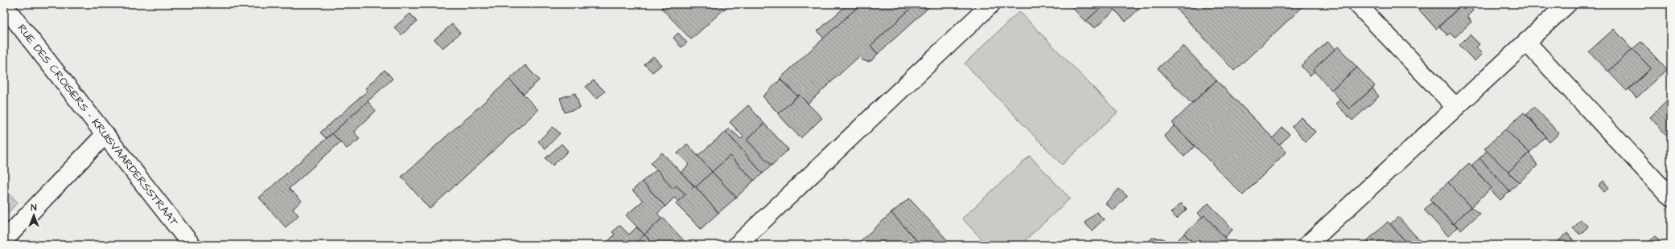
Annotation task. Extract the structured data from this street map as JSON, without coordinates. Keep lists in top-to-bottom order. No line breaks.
{"streets":{"street":["RUE DES CROISIERS - KRUISVAARDERSSTRAAT"]},"north":"top"}
